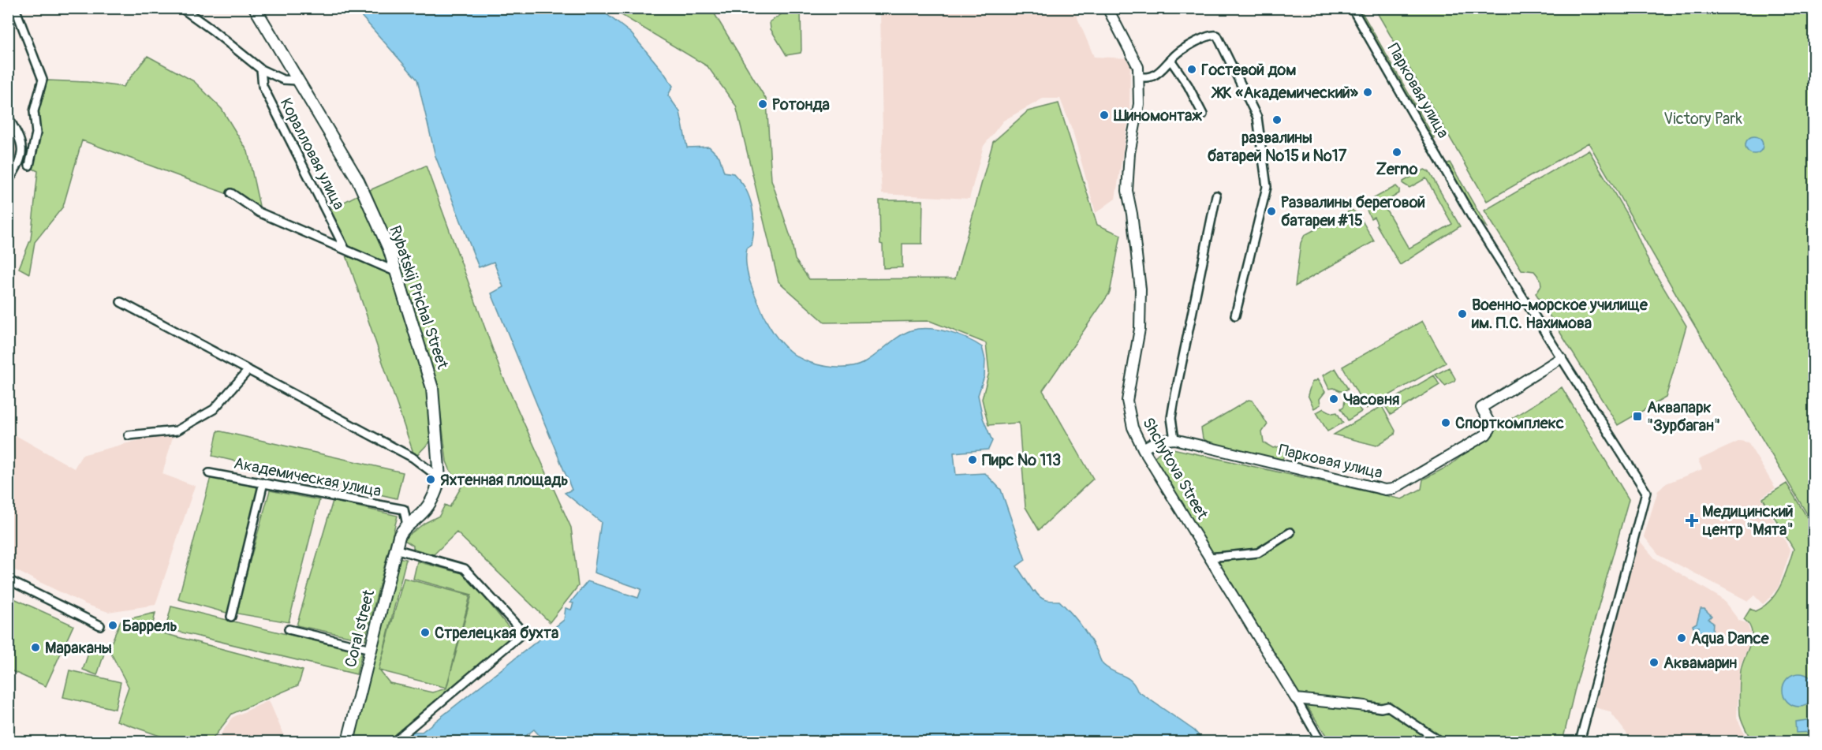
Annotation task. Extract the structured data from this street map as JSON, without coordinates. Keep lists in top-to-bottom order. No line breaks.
{"streets":{"main road":["Rybatskij Prichal Street","Coral street"],"street":["Парковая улица","Коралловая улица","Shchytova Street","Академическая улица"]},"crossings":[["Парковая улица","Shchytova Street"],["Коралловая улица","Rybatskij Prichal Street"],["Академическая улица","Coral street"]],"parks":["Victory Park"],"places":{"other":["Гостевой дом","ЖК «Академический»","Ротонда","Шиномонтаж","развалины батарей №15 и №17","Zerno","Развалины береговой батареи #15","Военно-морское училище им. П.С. Нахимова","Часовня","Спорткомплекс","Пирс № 113","Яхтенная площадь","Баррель","Стрелецкая бухта","Aqua Dance","Мараканы","Аквамарин"],"transit":["Аквапарк \"Зурбаган\""],"health":["Медицинский центр \"Мята\""]}}
